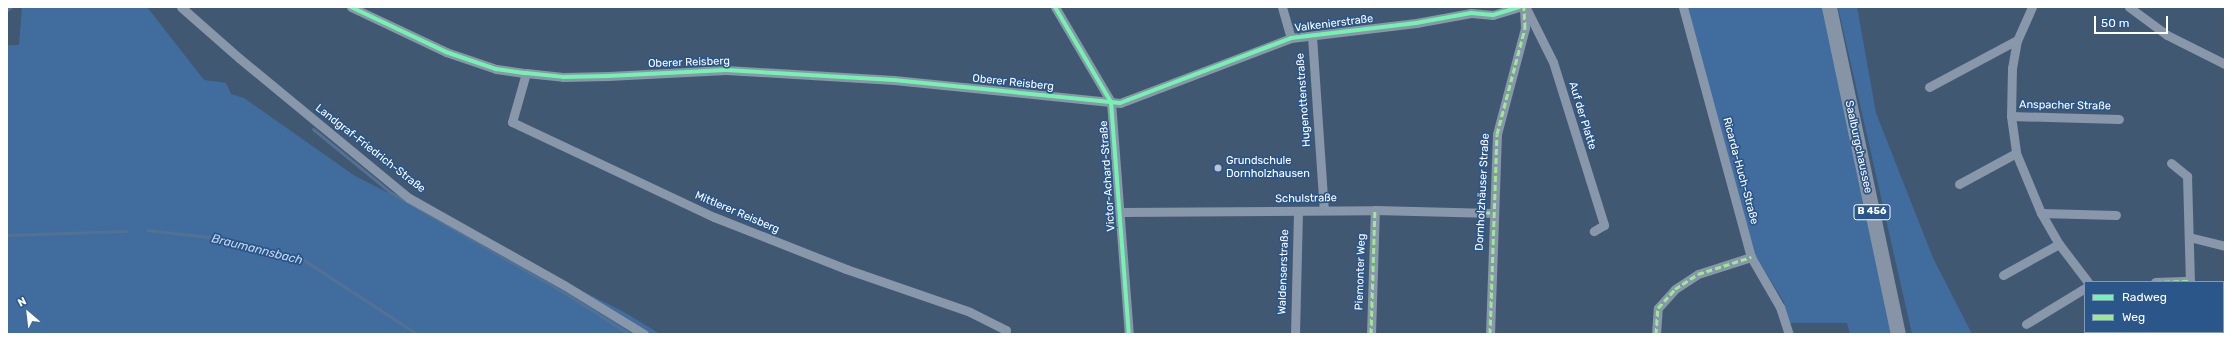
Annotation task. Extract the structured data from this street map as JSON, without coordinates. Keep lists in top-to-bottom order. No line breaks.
{"streets":{"main road":["Saalburgchaussee","B 456"],"street":["Valkenierstraße","Oberer Reisberg","Hugenottenstraße","Anspacher Straße","Auf der Platte","Landgraf-Friedrich-Straße","Ricarda-Huch-Straße","Victor-Achard-Straße","Dornholzhäuser Straße","Schulstraße","Mittlerer Reisberg","Waldenserstraße","Piemonter Weg"]},"crossings":[["Valkenierstraße","Oberer Reisberg"],["Valkenierstraße","Hugenottenstraße"],["Valkenierstraße","Victor-Achard-Straße"],["Oberer Reisberg","Victor-Achard-Straße"],["Oberer Reisberg","Mittlerer Reisberg"],["Hugenottenstraße","Schulstraße"],["Auf der Platte","Dornholzhäuser Straße"],["Victor-Achard-Straße","Schulstraße"],["Dornholzhäuser Straße","Schulstraße"],["Schulstraße","Waldenserstraße"],["Schulstraße","Piemonter Weg"]],"water":["Braumannsbach"],"places":["Grundschule Dornholzhausen"],"legend":["Radweg","Weg"],"scale_bar":"50 m","north":"top left"}
